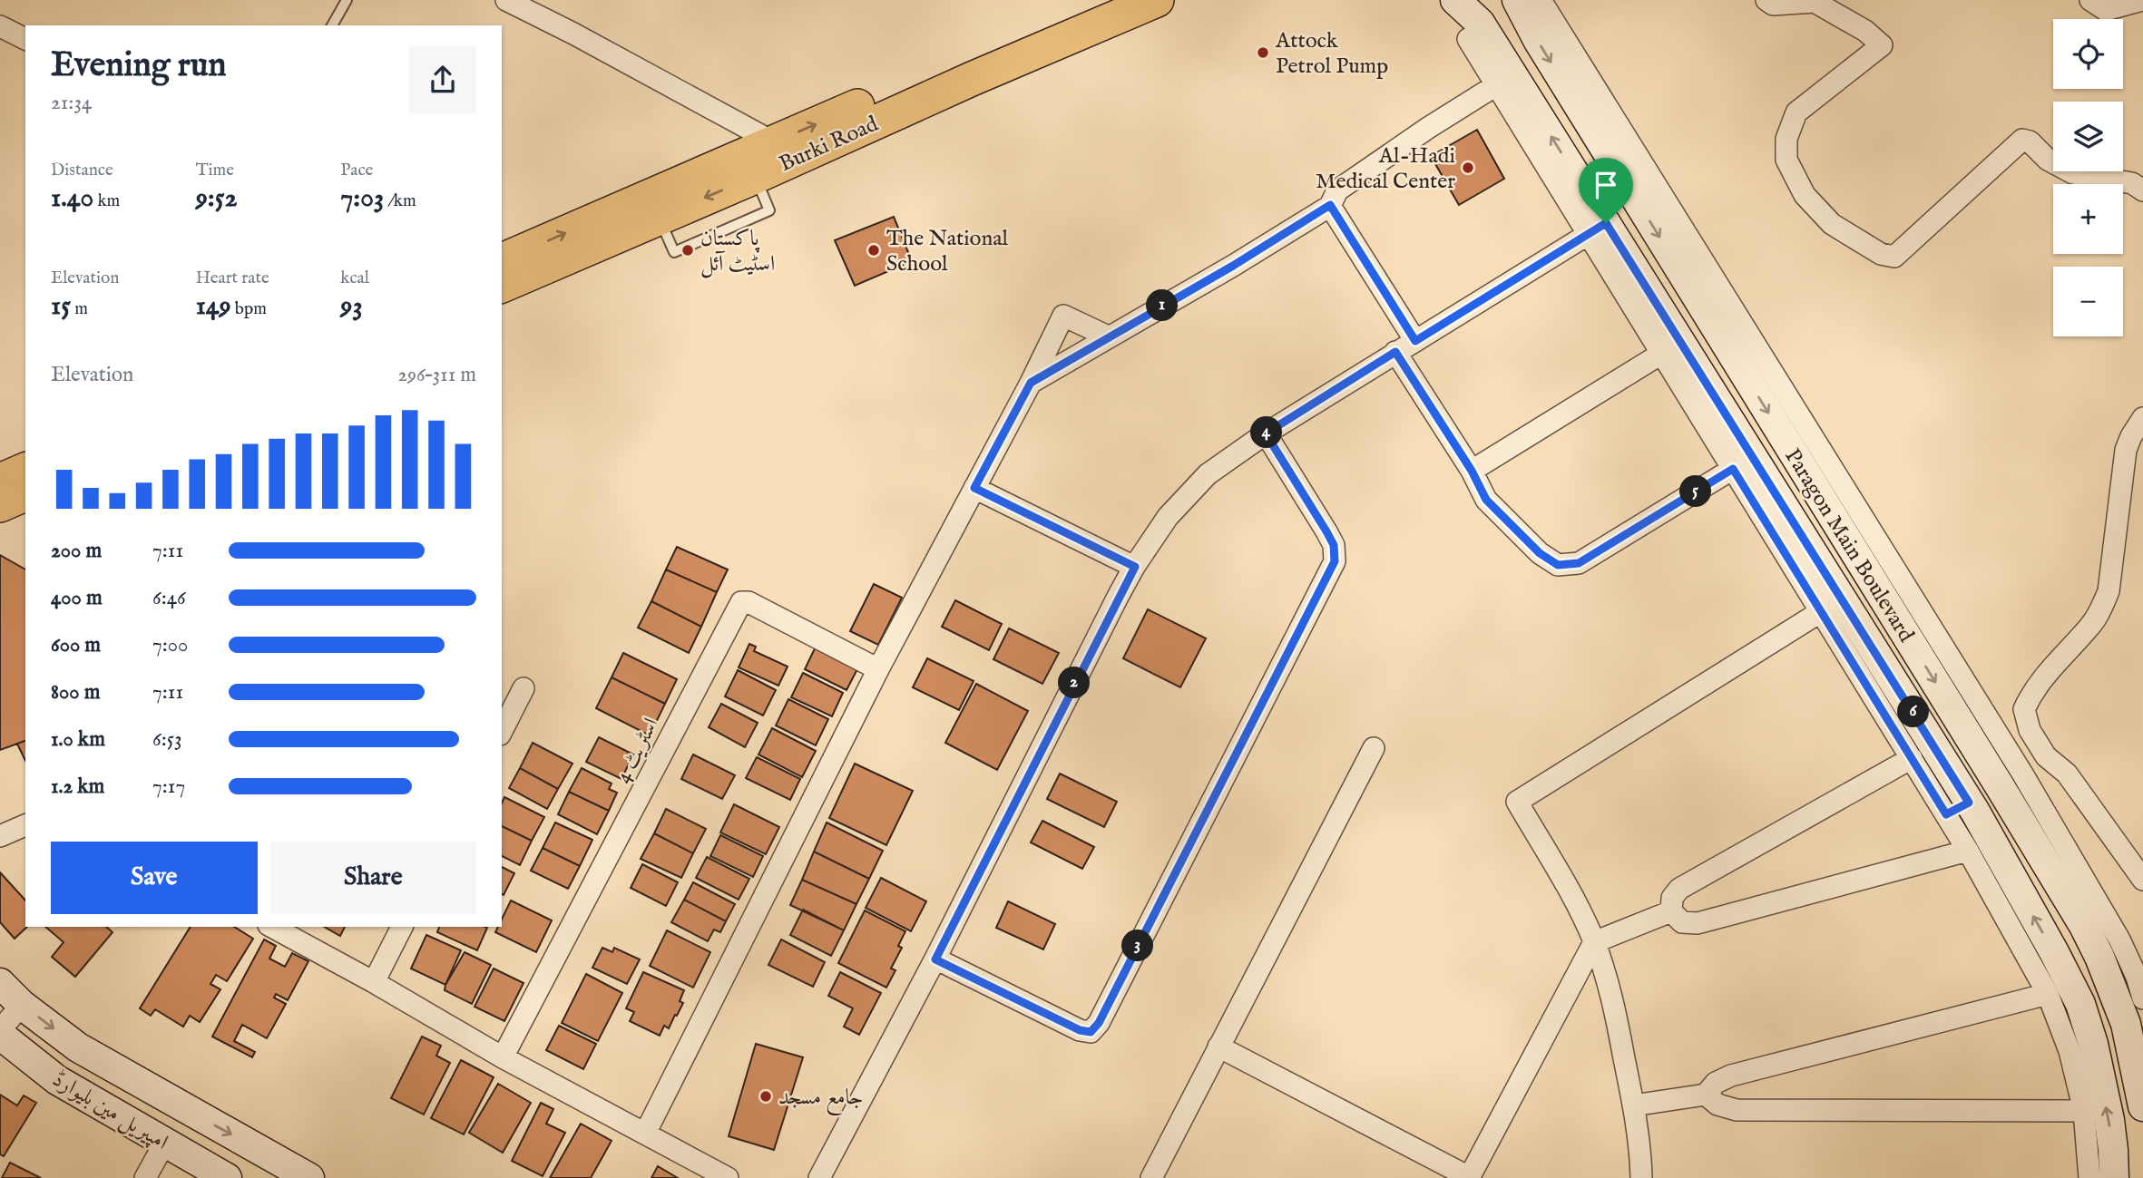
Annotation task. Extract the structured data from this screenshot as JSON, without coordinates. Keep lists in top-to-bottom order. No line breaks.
{"streets":{"main road":["Burki Road"],"street":["Paragon Main Boulevard","اسٹریٹ 4","امپیریل مین بلیوارڈ"]},"places":["Attock Petrol Pump","Al-Hadi Medical Center","پاکستان اسٹیٹ آئل","The National School","جامع مسجد"],"page":{"map_buttons":["+","−"],"heading":["Evening run","21:34"],"stats":[["Distance","1.40 km"],["Time","9:52"],["Pace","7:03 /km"],["Elevation","15 m"],["Heart rate","149 bpm"],["kcal","93"]],"pins":["1","4","5","2","6","3"],"chart":["Elevation","296–311 m"],"list":[{"name":"200 m","note":"7:11"},{"name":"400 m","note":"6:46"},{"name":"600 m","note":"7:00"},{"name":"800 m","note":"7:11"},{"name":"1.0 km","note":"6:53"},{"name":"1.2 km","note":"7:17"}],"buttons":["Save","Share"]}}
